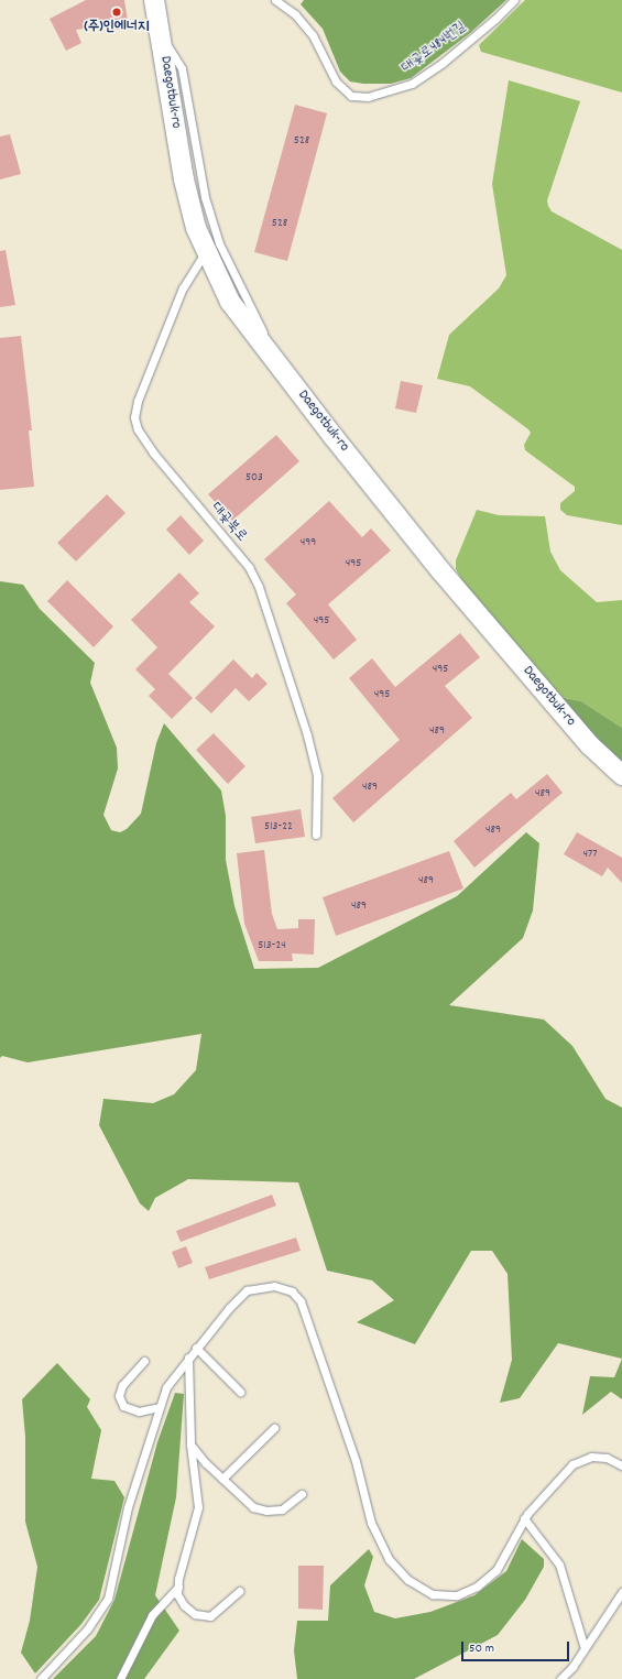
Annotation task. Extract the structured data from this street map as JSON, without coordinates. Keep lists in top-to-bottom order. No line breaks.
{"streets":{"street":["Daegotbuk-ro"],"lane":["대곶로484번길","대곶북로"]},"crossings":[["Daegotbuk-ro","대곶북로"]],"places":["(주)인에너지"],"house_numbers":["528","528","503","499","495","495","495","495","489","489","489","513-22","489","477","489","489","513-24"],"scale_bar":"50 m"}
